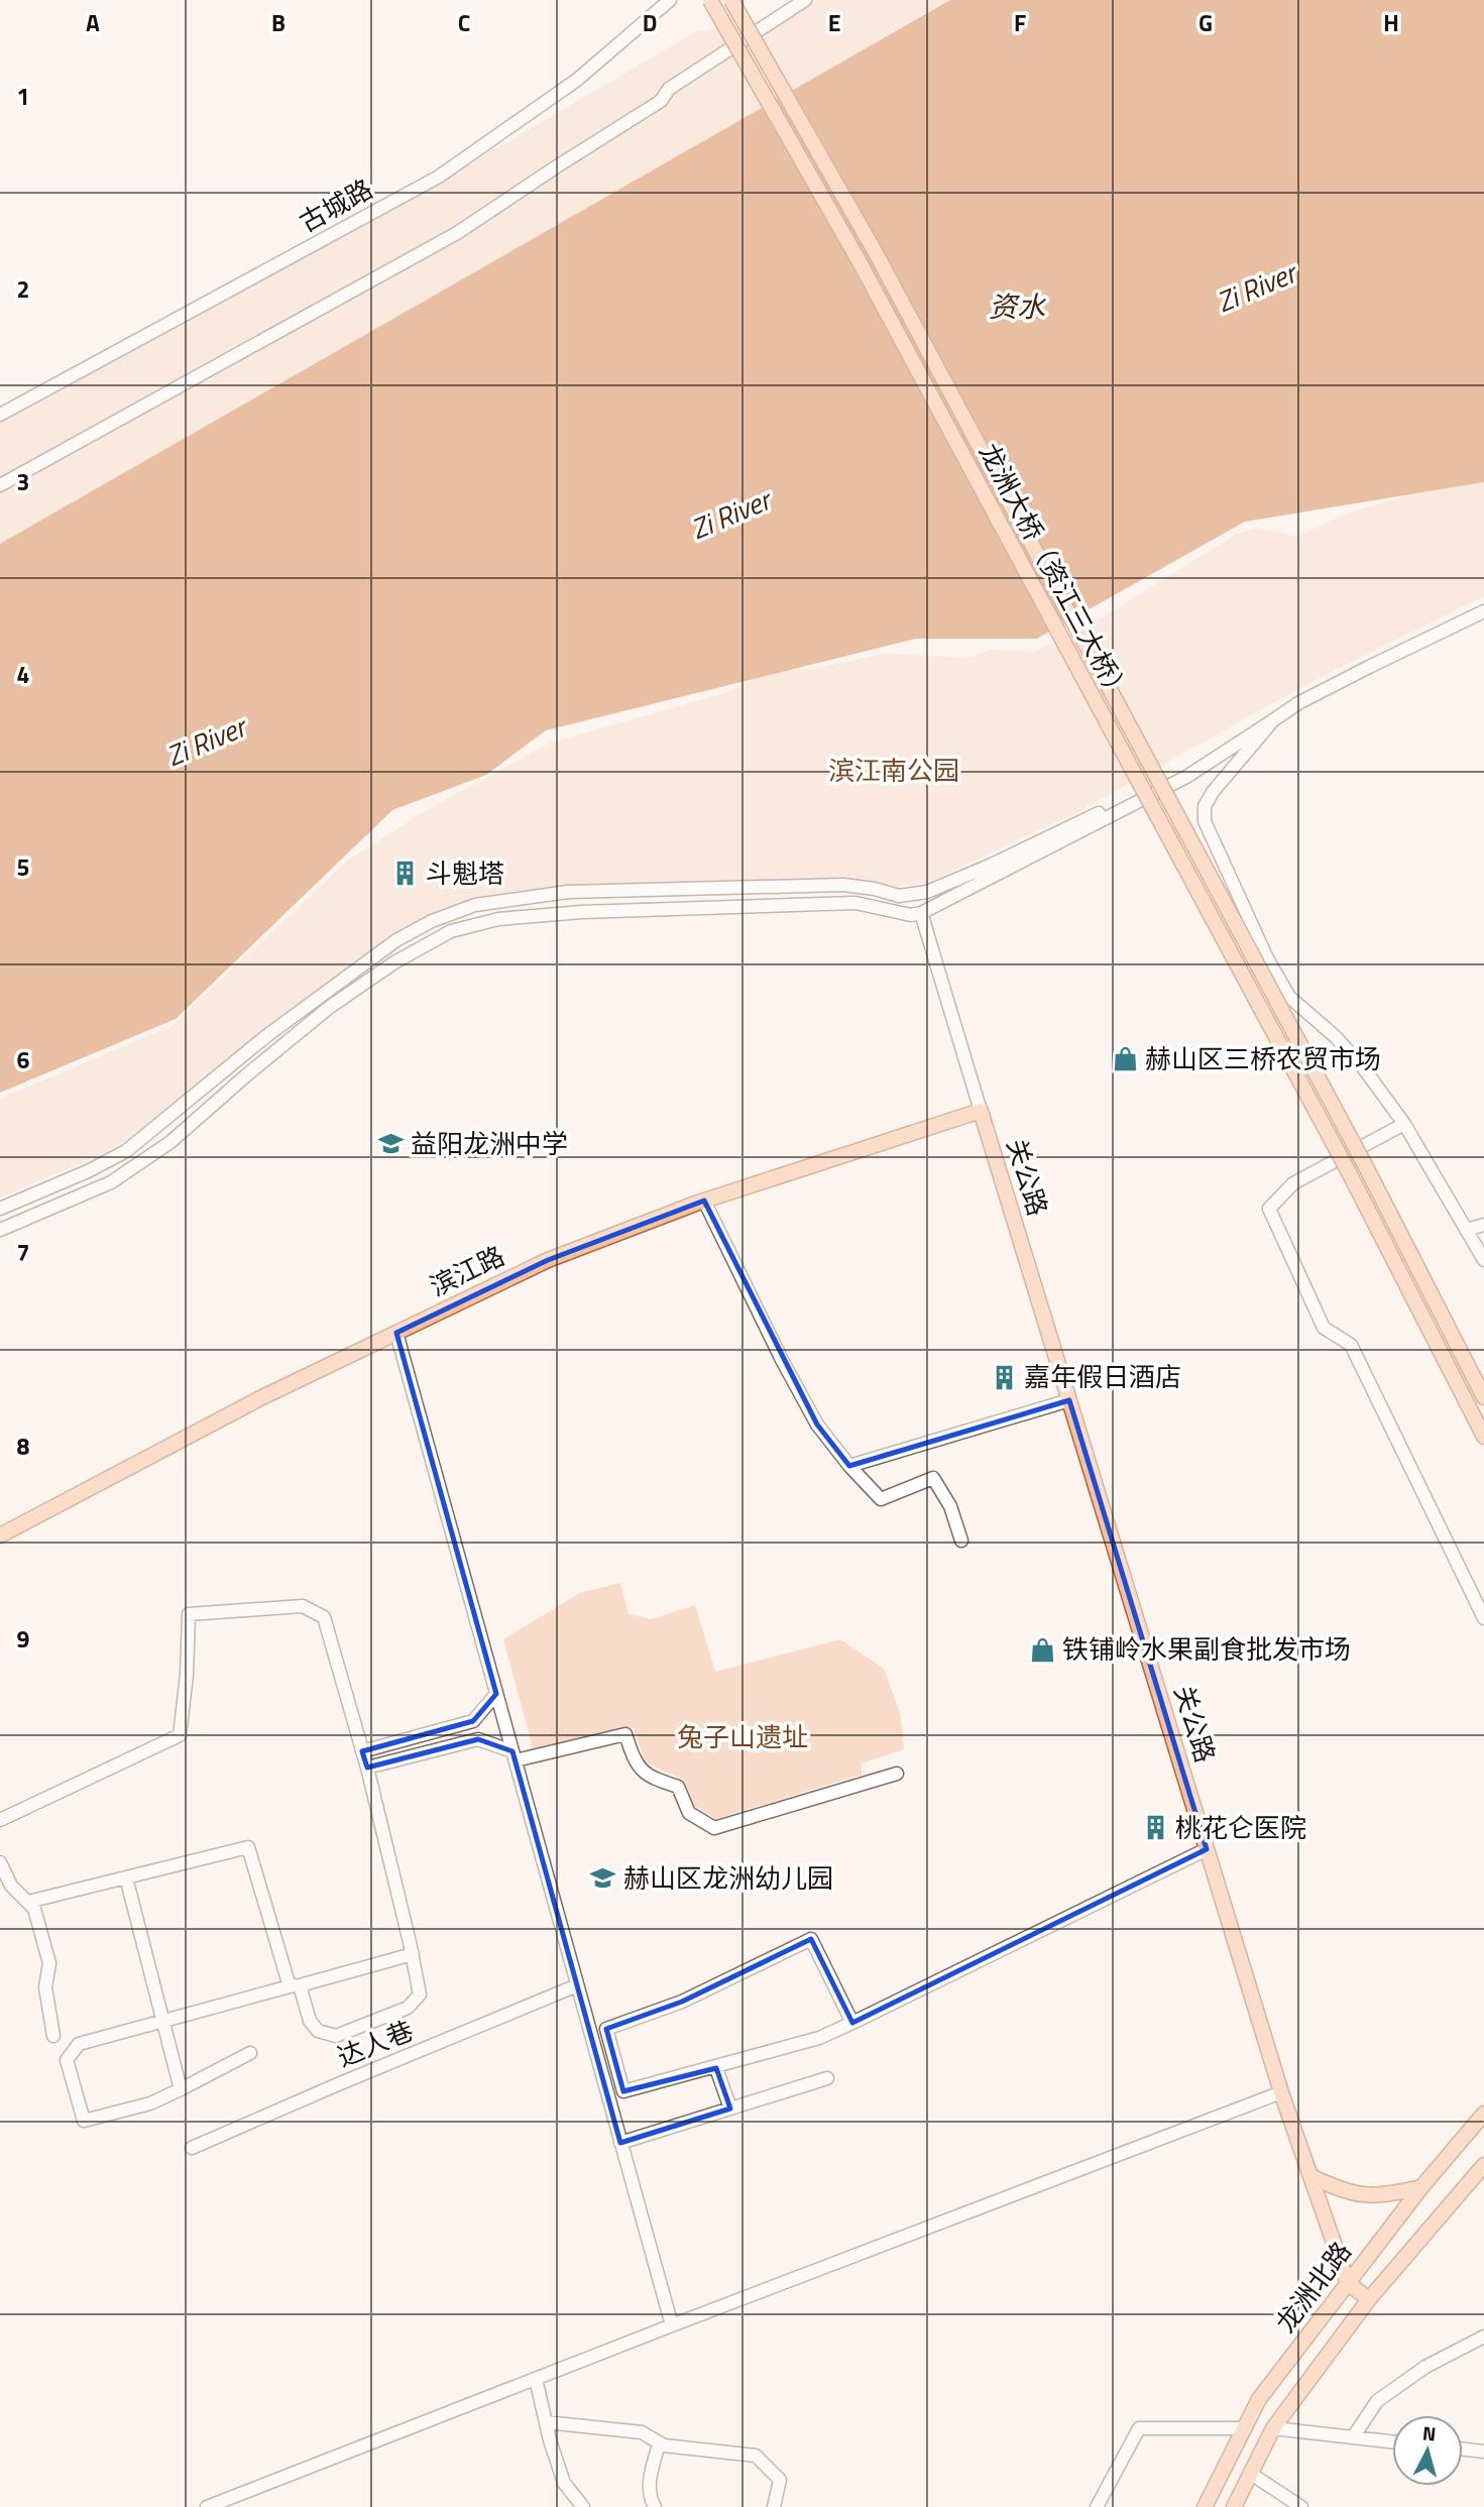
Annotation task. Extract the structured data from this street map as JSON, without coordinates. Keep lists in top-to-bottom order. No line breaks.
{"streets":{"main road":["龙洲大桥（资江三大桥）","关公路","滨江路","龙洲北路"],"street":["古城路","达人巷"]},"crossings":[["关公路","滨江路"],["关公路","龙洲北路"]],"water":["Zi River","资水"],"parks":["滨江南公园","兔子山遗址"],"places":{"building":["斗魁塔","嘉年假日酒店","桃花仑医院"],"shop":["赫山区三桥农贸市场","铁铺岭水果副食批发市场"],"school or university":["益阳龙洲中学","赫山区龙洲幼儿园"]},"north":"top","grid":{"columns":["A","B","C","D","E","F","G","H"],"rows":["1","2","3","4","5","6","7","8","9"]}}
